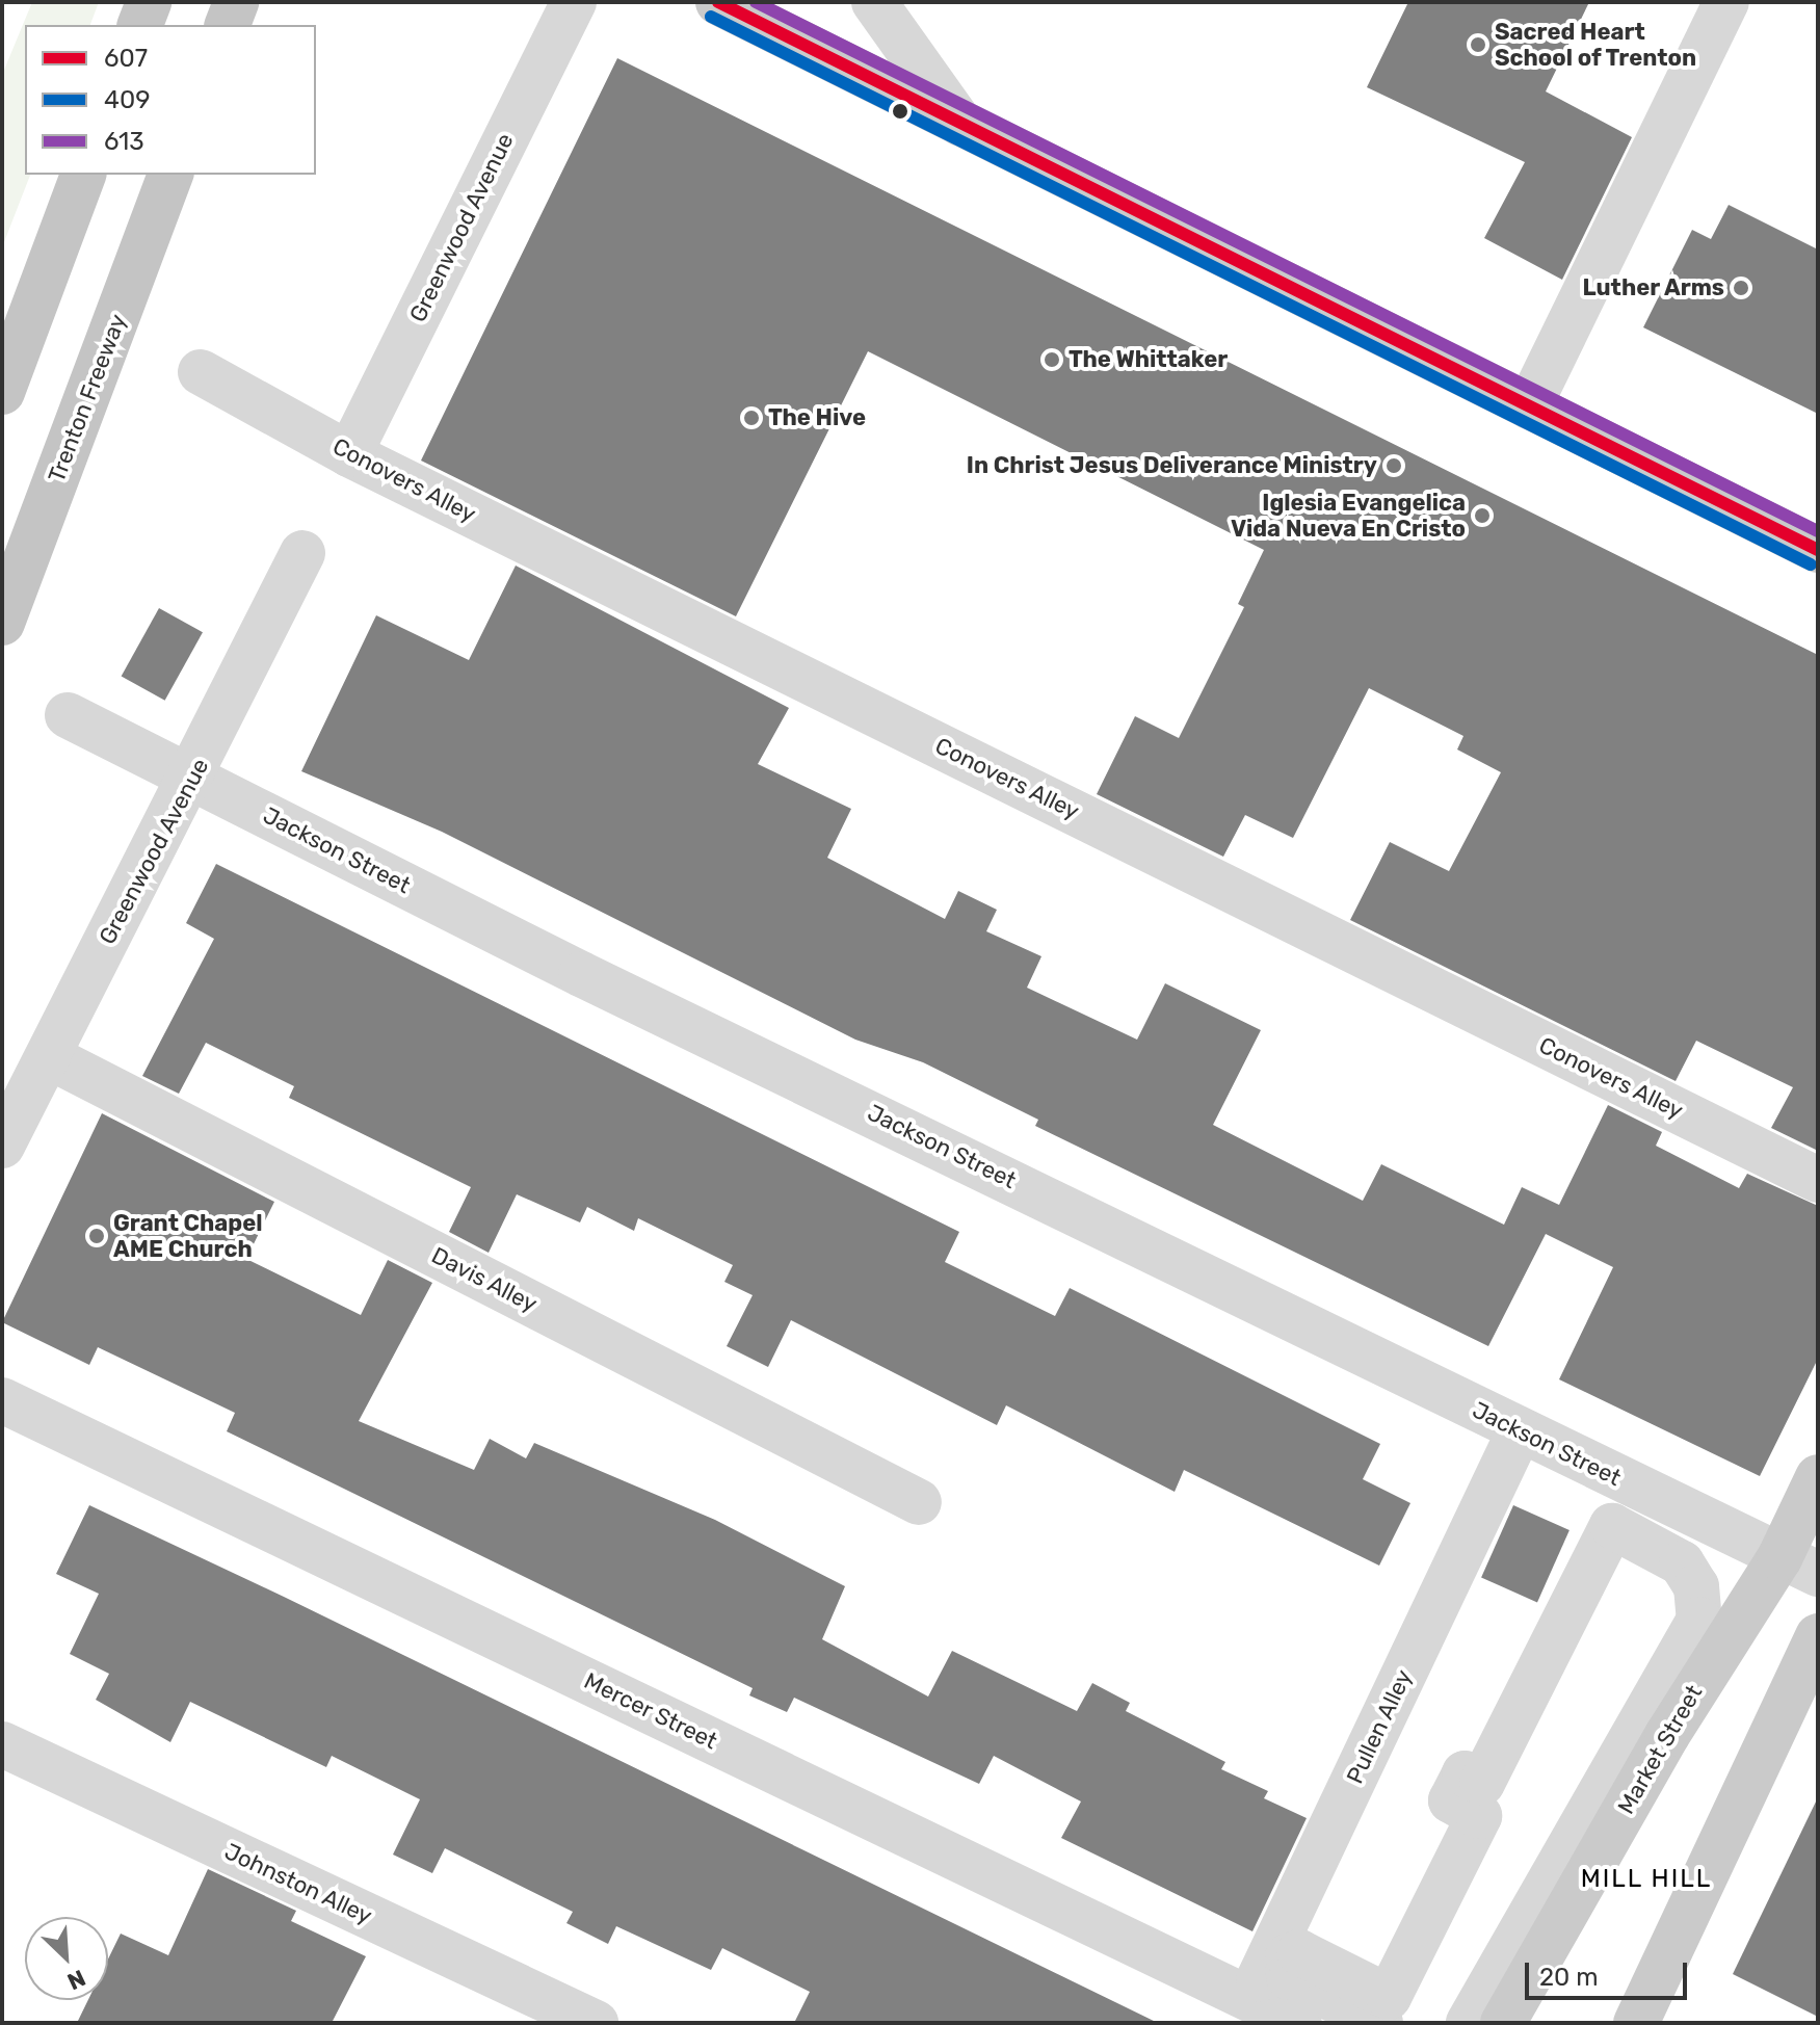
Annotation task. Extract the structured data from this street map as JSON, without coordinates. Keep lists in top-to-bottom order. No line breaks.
{"streets":{"highway":["Trenton Freeway"],"main road":["Market Street"],"street":["Greenwood Avenue","Conovers Alley","Jackson Street","Davis Alley","Mercer Street","Pullen Alley","Johnston Alley"]},"crossings":[["Greenwood Avenue","Conovers Alley"],["Greenwood Avenue","Jackson Street"],["Greenwood Avenue","Davis Alley"],["Jackson Street","Pullen Alley"],["Jackson Street","Market Street"],["Mercer Street","Pullen Alley"]],"districts":["MILL HILL"],"places":["Sacred Heart School of Trenton","Luther Arms","The Whittaker","The Hive","In Christ Jesus Deliverance Ministry","Iglesia Evangelica Vida Nueva En Cristo","Grant Chapel AME Church"],"lines":["transit line 607","transit line 613","transit line 409"],"legend":["607","409","613"],"scale_bar":"20 m","north":"bottom right"}
